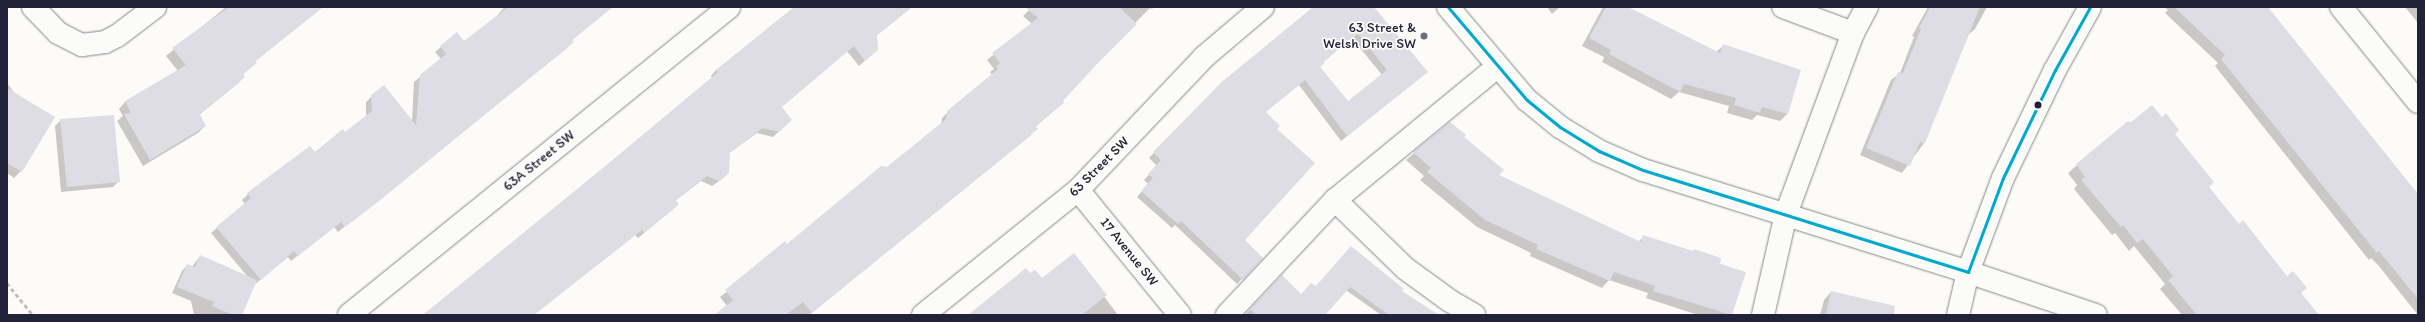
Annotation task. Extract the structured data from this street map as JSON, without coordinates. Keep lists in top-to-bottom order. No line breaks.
{"streets":{"street":["63A Street SW","63 Street SW","17 Avenue SW"]},"crossings":[["63 Street SW","17 Avenue SW"]],"places":["63 Street & Welsh Drive SW"]}
